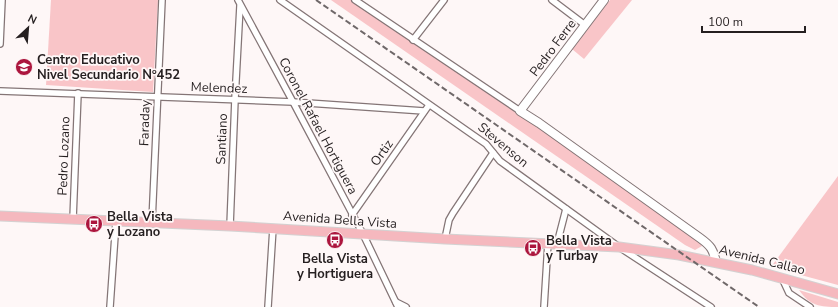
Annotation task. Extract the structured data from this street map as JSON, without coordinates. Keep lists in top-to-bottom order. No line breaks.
{"streets":{"main road":["Avenida Bella Vista","Avenida Callao"],"street":["Pedro Ferre","Melendez","Faraday","Coronel Rafael Hortiguera","Santiano","Stevenson","Ortiz","Pedro Lozano"]},"crossings":[["Melendez","Faraday"],["Melendez","Coronel Rafael Hortiguera"],["Melendez","Santiano"],["Melendez","Ortiz"],["Melendez","Pedro Lozano"],["Faraday","Avenida Bella Vista"],["Coronel Rafael Hortiguera","Santiano"],["Coronel Rafael Hortiguera","Ortiz"],["Coronel Rafael Hortiguera","Avenida Bella Vista"],["Santiano","Avenida Bella Vista"],["Stevenson","Ortiz"],["Stevenson","Avenida Bella Vista"],["Pedro Lozano","Avenida Bella Vista"],["Avenida Bella Vista","Avenida Callao"]],"places":{"school or university":["Centro Educativo Nivel Secundario Nº452"],"bus stop":["Bella Vista y Lozano","Bella Vista y Hortiguera","Bella Vista y Turbay"]},"scale_bar":"100 m","north":"top right"}
